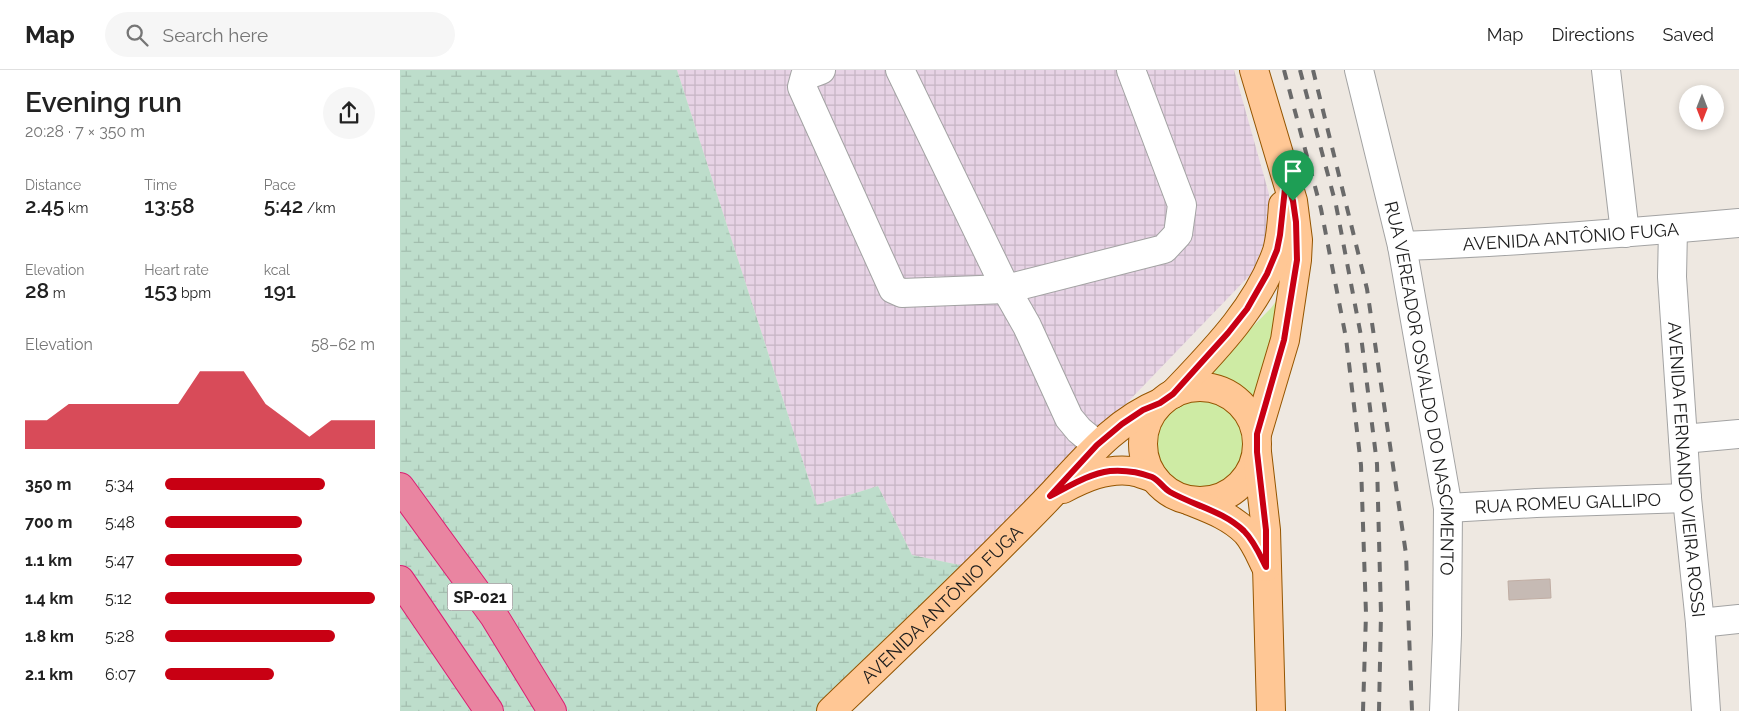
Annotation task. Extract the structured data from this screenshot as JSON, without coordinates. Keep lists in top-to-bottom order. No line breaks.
{"streets":{"highway":["SP-021"],"main road":["AVENIDA ANTÔNIO FUGA"],"street":["RUA VEREADOR OSVALDO DO NASCIMENTO","AVENIDA FERNANDO VIEIRA ROSSI","RUA ROMEU GALLIPO"]},"crossings":[["AVENIDA ANTÔNIO FUGA","RUA VEREADOR OSVALDO DO NASCIMENTO"],["AVENIDA ANTÔNIO FUGA","AVENIDA FERNANDO VIEIRA ROSSI"],["RUA VEREADOR OSVALDO DO NASCIMENTO","RUA ROMEU GALLIPO"],["AVENIDA FERNANDO VIEIRA ROSSI","RUA ROMEU GALLIPO"]],"north":"bottom","page":{"header":"Map","search":"Search here","nav":["Map","Directions","Saved"],"heading":["Evening run","20:28 · 7 × 350 m"],"stats":[["Distance","2.45 km"],["Time","13:58"],["Pace","5:42 /km"],["Elevation","28 m"],["Heart rate","153 bpm"],["kcal","191"]],"chart":["Elevation","58–62 m"],"list":[{"name":"350 m","note":"5:34"},{"name":"700 m","note":"5:48"},{"name":"1.1 km","note":"5:47"},{"name":"1.4 km","note":"5:12"},{"name":"1.8 km","note":"5:28"},{"name":"2.1 km","note":"6:07"}]}}
